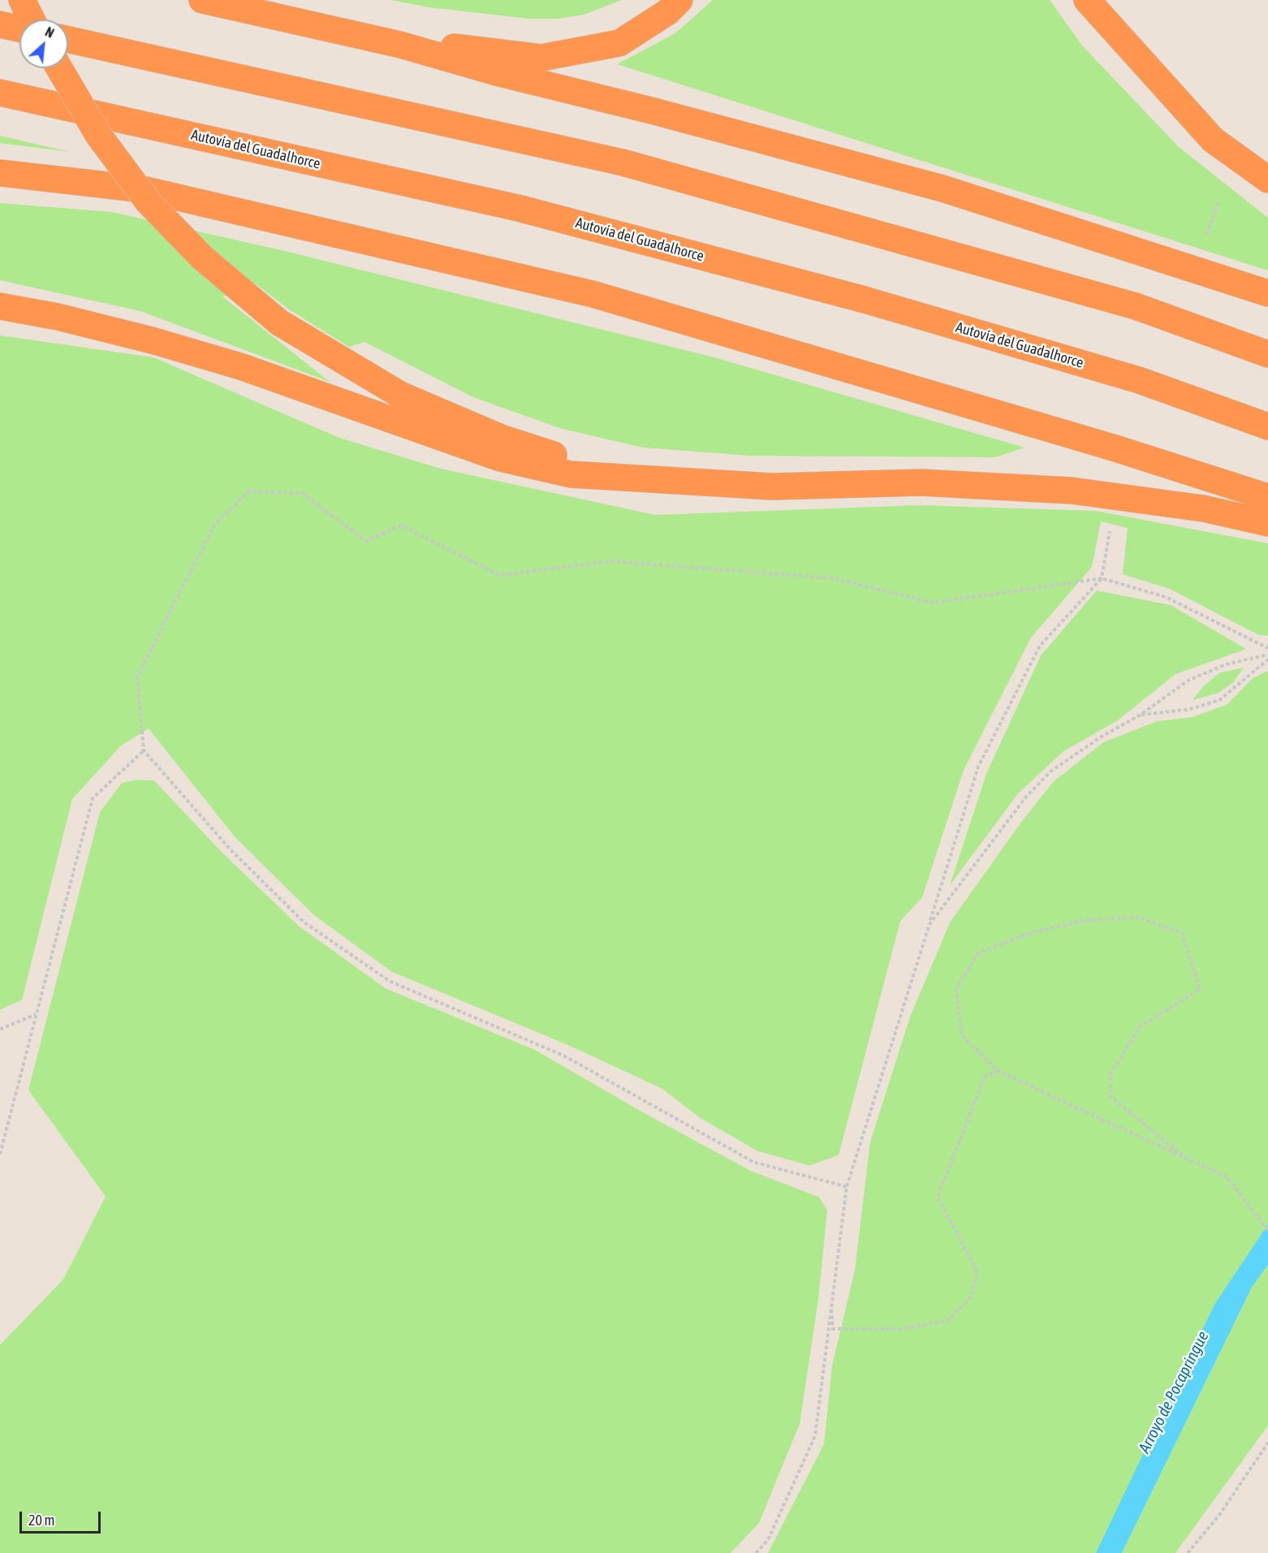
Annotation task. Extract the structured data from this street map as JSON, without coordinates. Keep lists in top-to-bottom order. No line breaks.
{"streets":{"highway":["Autovía del Guadalhorce"]},"water":["Arroyo de Pocapringue"],"scale_bar":"20 m","north":"top right"}
